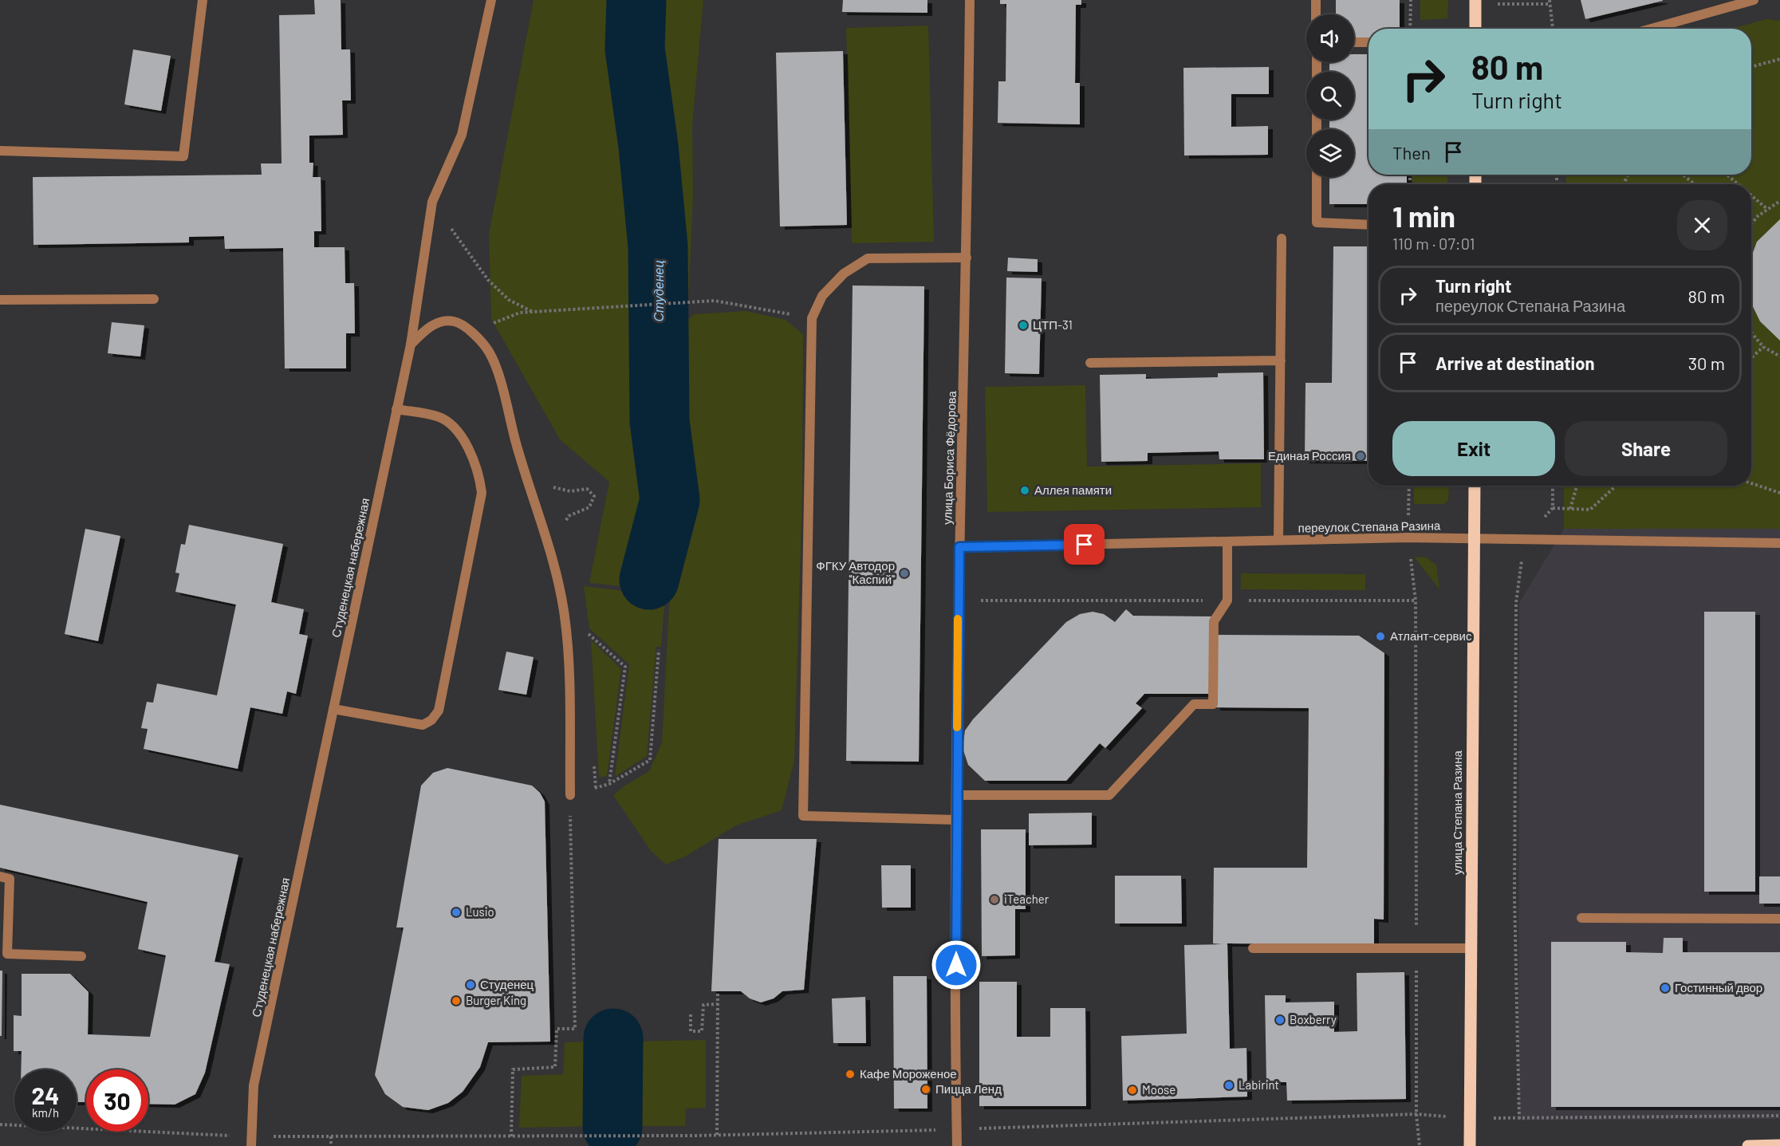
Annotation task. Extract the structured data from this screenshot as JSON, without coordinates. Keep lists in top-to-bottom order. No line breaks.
{"streets":{"main road":["улица Степана Разина"],"street":["улица Бориса Фёдорова","переулок Степана Разина","Студенецкая набережная"]},"crossings":[["улица Бориса Фёдорова","переулок Степана Разина"],["переулок Степана Разина","улица Степана Разина"]],"water":["Студенец"],"places":["ЦТП-31","Единая Россия","Аллея памяти","ФГКУ Автодор \"Каспий\"","Атлант-сервис","iTeacher","Lusio","Студенец","Гостинный двор","Burger King","Boxberry","Кафе Мороженое","Labirint","Пицца Ленд","Moose"],"page":{"turn":["80 m","Turn right"],"then":"Then","heading":["1 min","110 m · 07:01"],"list":[{"name":"Turn right","note":"переулок Степана Разина","value":"80 m"},{"name":"Arrive at destination","value":"30 m"}],"buttons":["Exit","Share"],"speed":"24 km/h","limit":"30"}}
